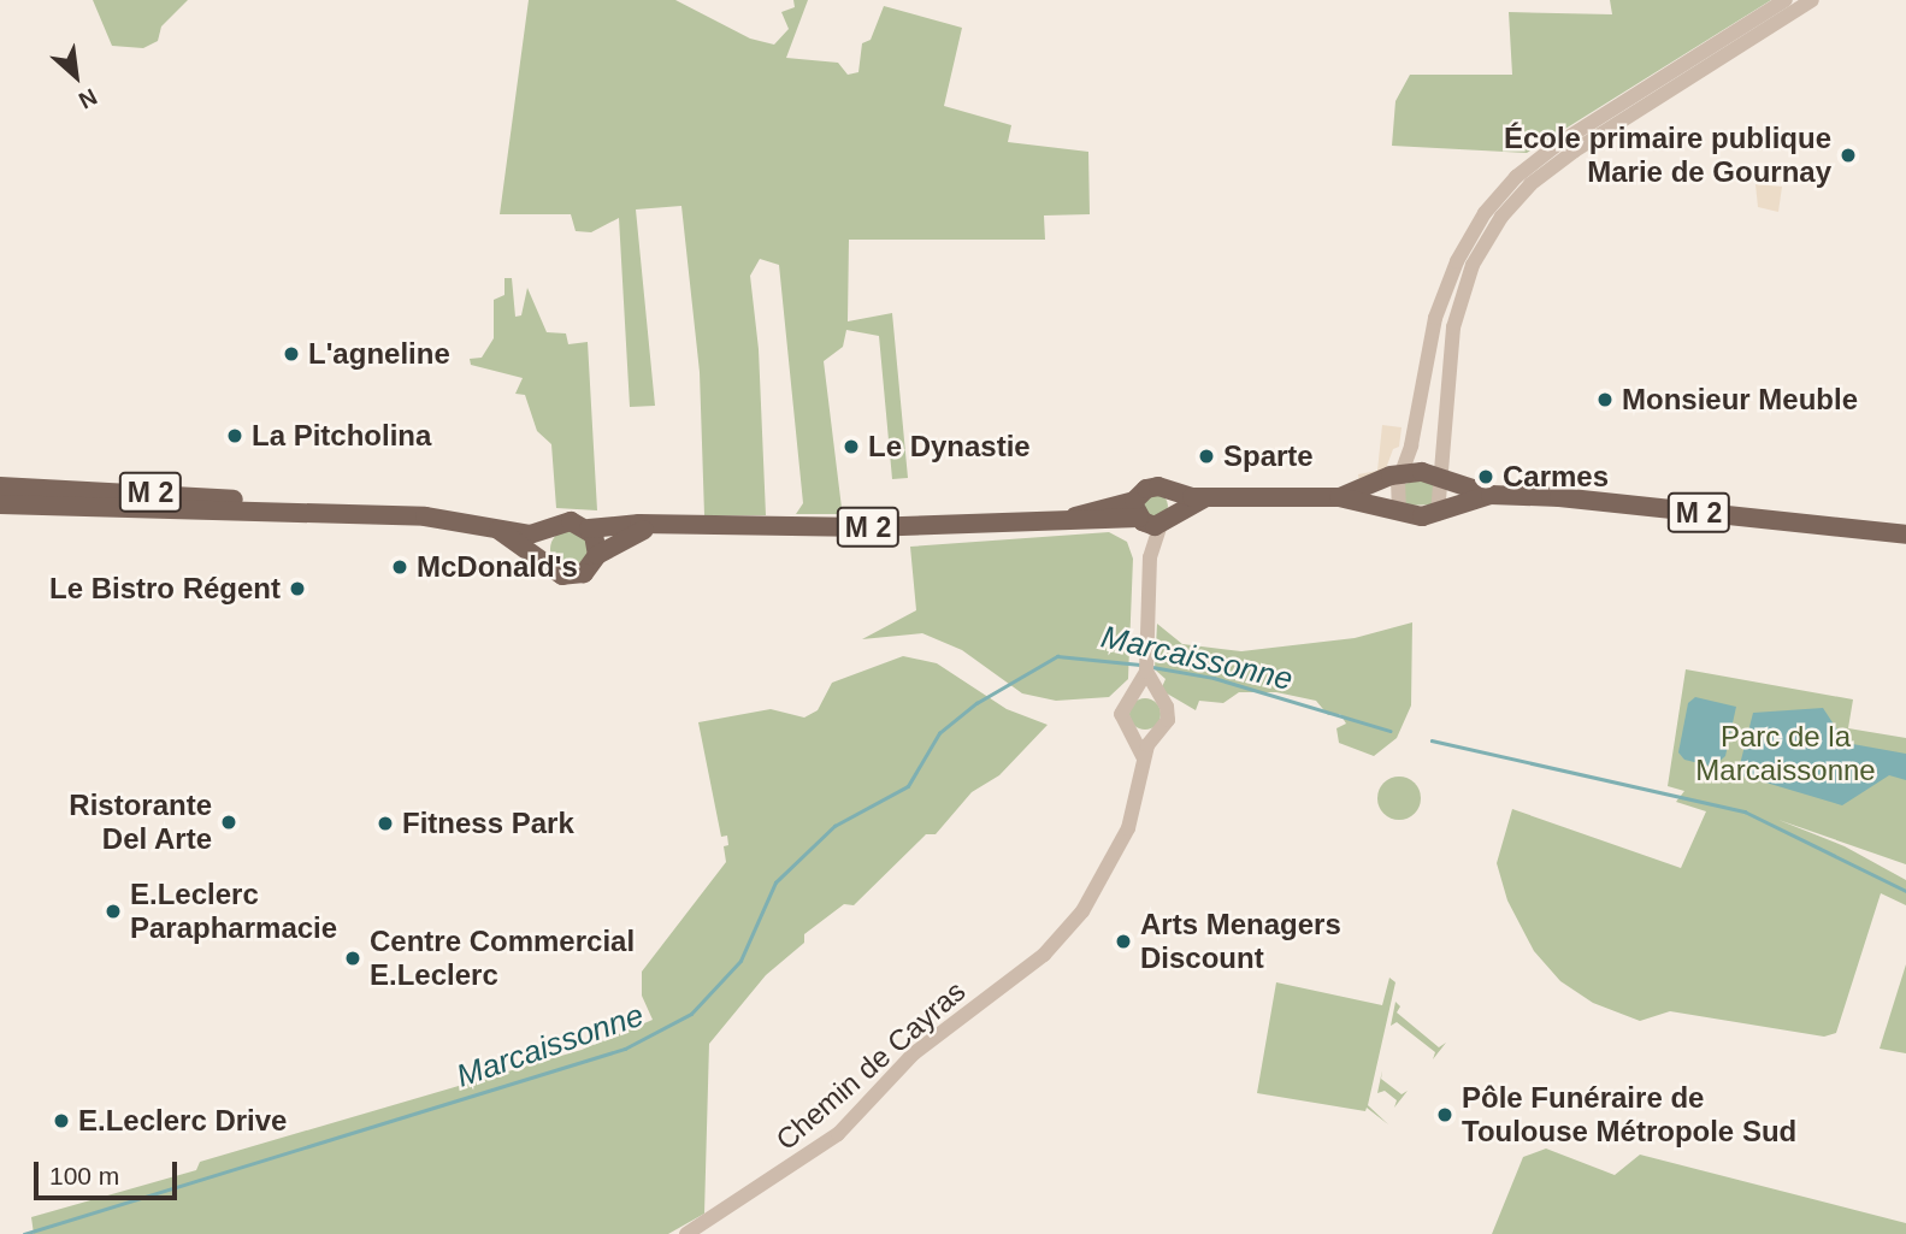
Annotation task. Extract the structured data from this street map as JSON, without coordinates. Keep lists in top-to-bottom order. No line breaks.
{"streets":{"main road":["M 2"],"street":["Chemin de Cayras"]},"crossings":[["M 2","Chemin de Cayras"]],"water":["Marcaissonne"],"parks":["Parc de la Marcaissonne"],"places":["École primaire publique Marie de Gournay","L'agneline","Monsieur Meuble","La Pitcholina","Le Dynastie","Sparte","Carmes","McDonald's","Le Bistro Régent","Ristorante Del Arte","Fitness Park","E.Leclerc Parapharmacie","Arts Menagers Discount","Centre Commercial E.Leclerc","Pôle Funéraire de Toulouse Métropole Sud","E.Leclerc Drive"],"scale_bar":"100 m","north":"bottom right"}
